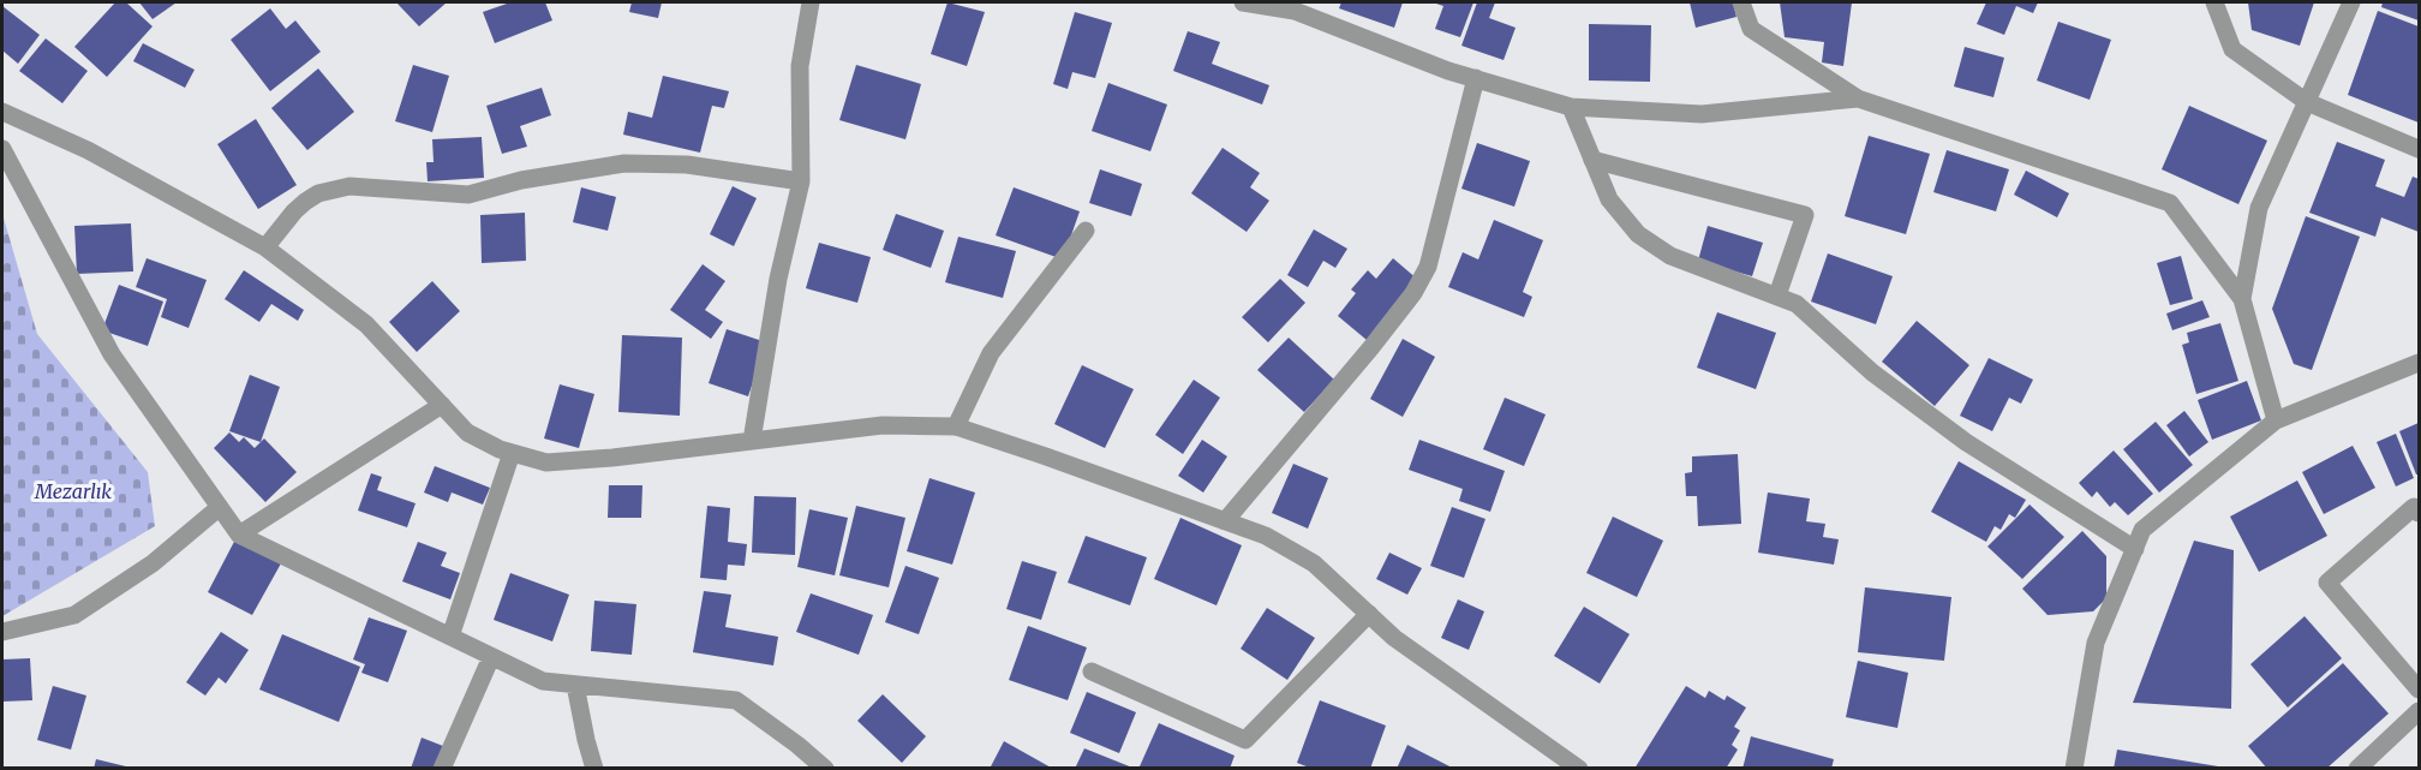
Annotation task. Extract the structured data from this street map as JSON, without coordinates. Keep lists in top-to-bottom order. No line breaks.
{"parks":["Mezarlık"]}
